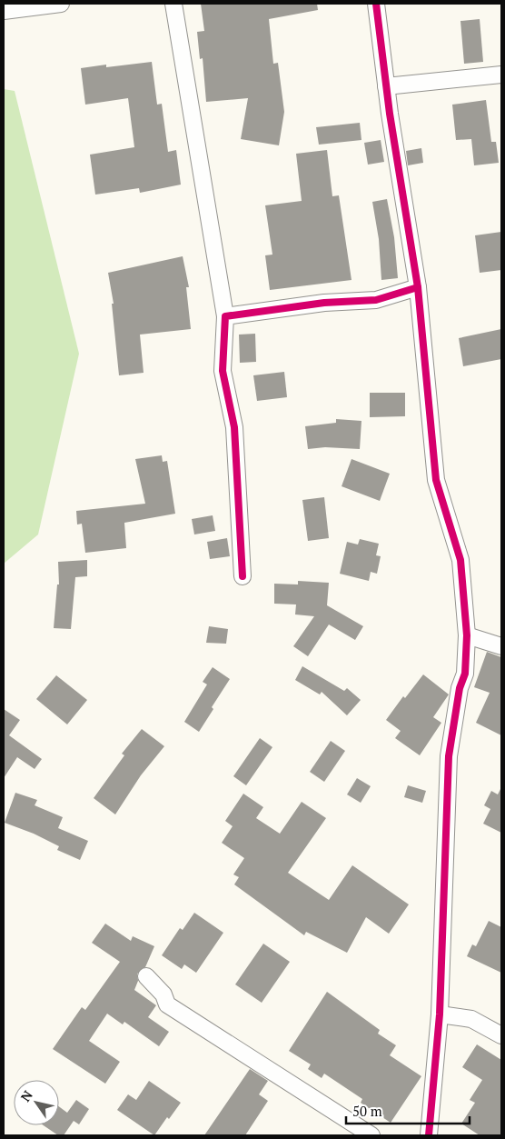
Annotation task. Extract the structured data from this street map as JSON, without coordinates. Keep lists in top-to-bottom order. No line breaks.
{"scale_bar":"50 m","north":"top left"}
